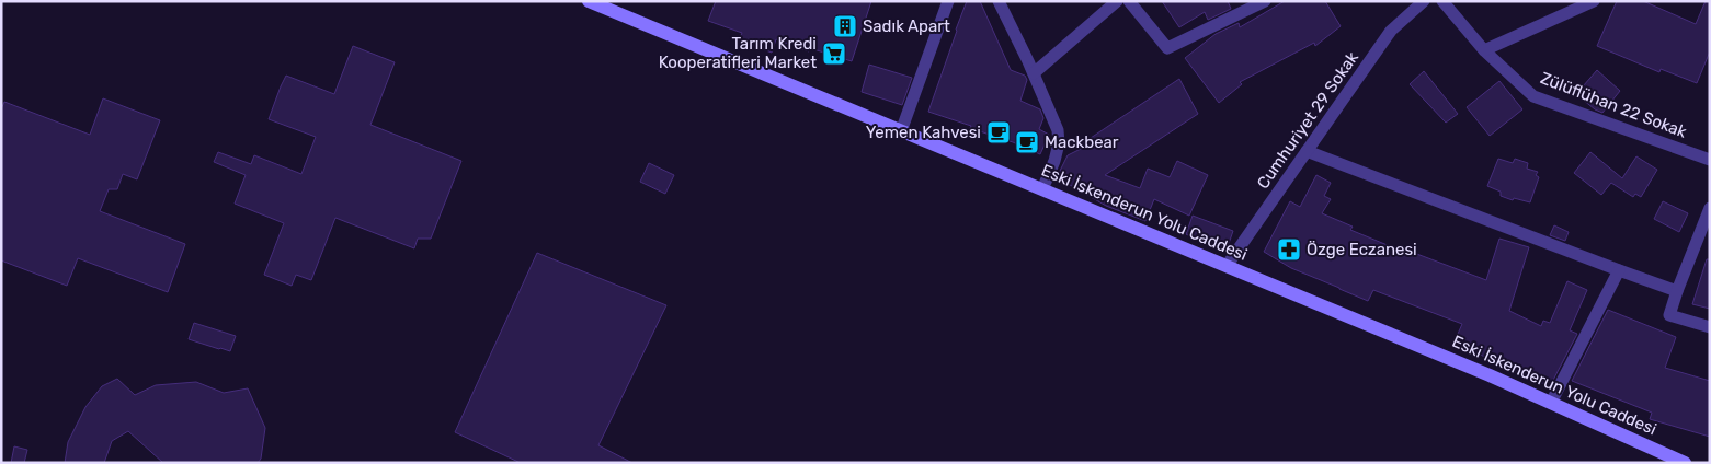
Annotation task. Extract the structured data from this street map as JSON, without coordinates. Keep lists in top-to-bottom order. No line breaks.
{"streets":{"street":["Zülüflühan 22 Sokak","Cumhuriyet 29 Sokak","Eski İskenderun Yolu Caddesi"]},"crossings":[["Cumhuriyet 29 Sokak","Eski İskenderun Yolu Caddesi"]],"places":{"building":["Sadık Apart"],"supermarket":["Tarım Kredi Kooperatifleri Market"],"cafe":["Yemen Kahvesi","Mackbear"],"pharmacy":["Özge Eczanesi"]}}
